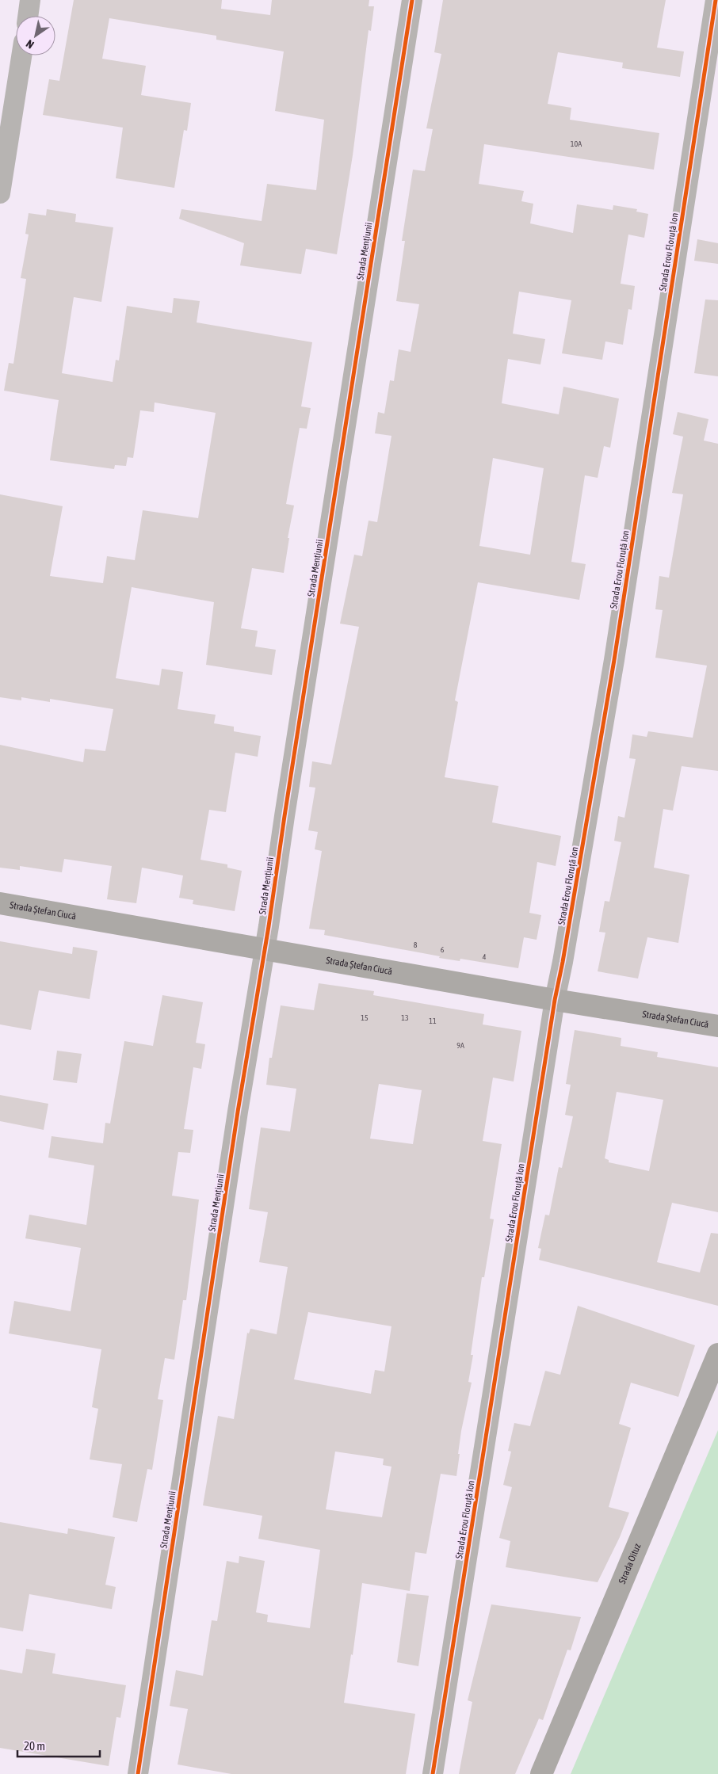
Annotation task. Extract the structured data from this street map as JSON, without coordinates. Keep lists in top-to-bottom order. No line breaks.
{"streets":{"street":["Strada Mențiunii","Strada Erou Floruță Ion","Strada Ștefan Ciucă","Strada Oituz"]},"crossings":[["Strada Mențiunii","Strada Ștefan Ciucă"],["Strada Erou Floruță Ion","Strada Ștefan Ciucă"]],"house_numbers":["10A","8","6","4","15","13","11","9A"],"scale_bar":"20 m","north":"bottom left"}
